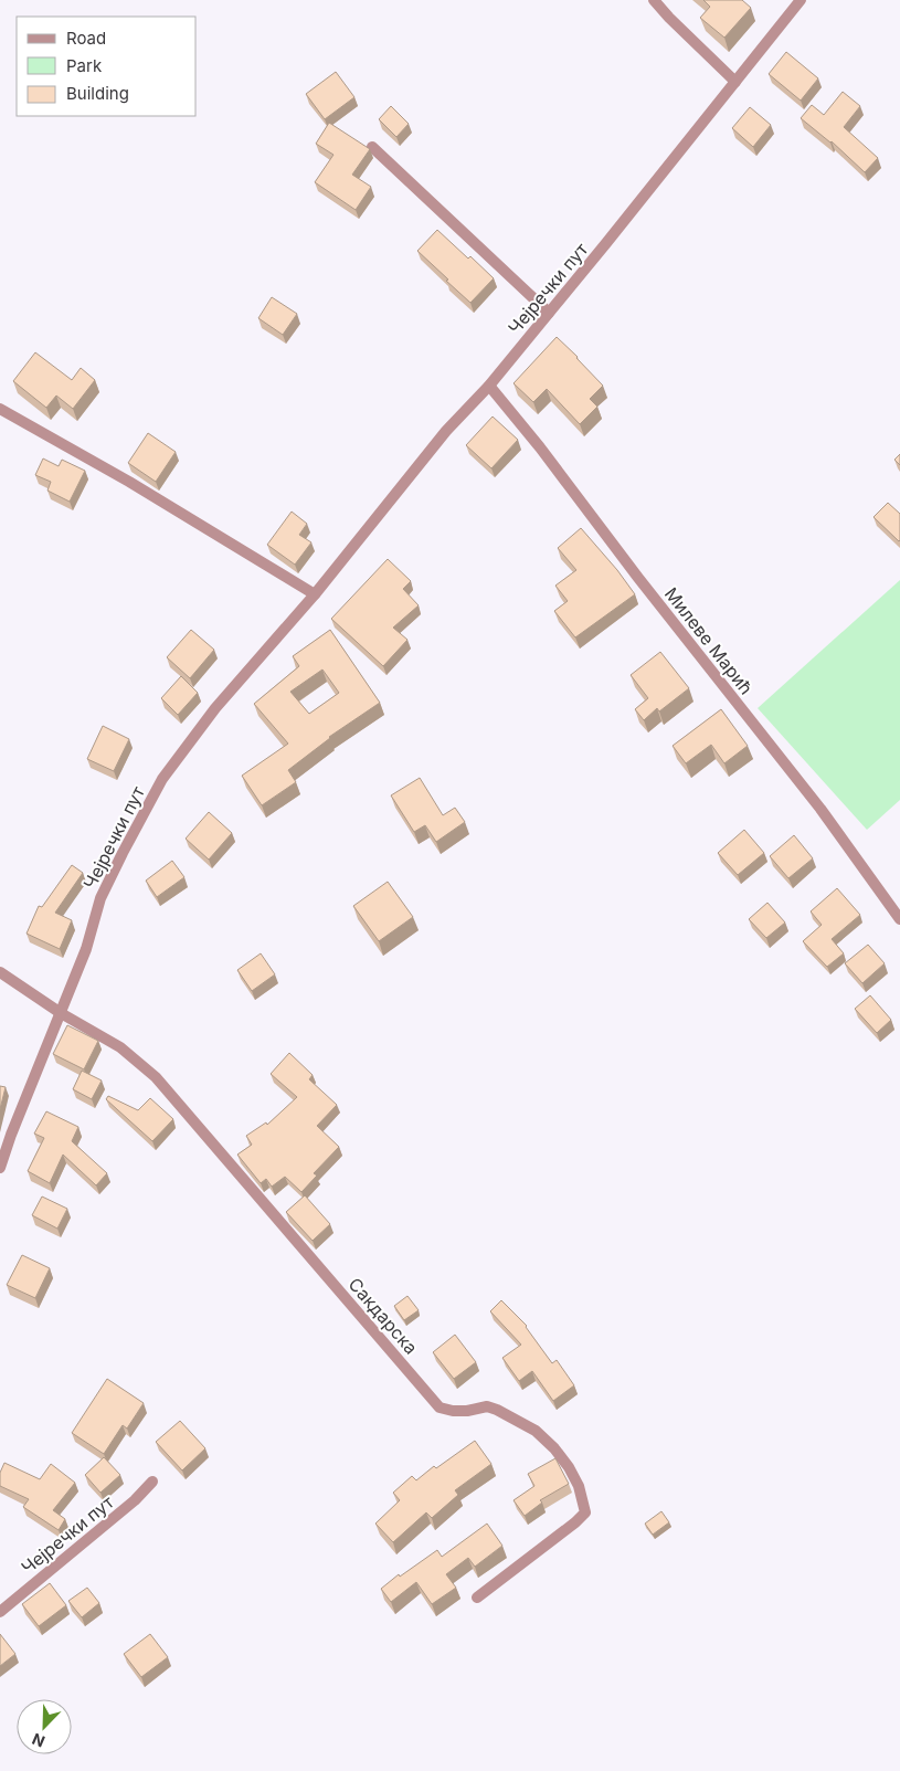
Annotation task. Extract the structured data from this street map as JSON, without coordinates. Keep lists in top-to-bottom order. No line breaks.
{"streets":{"street":["Чејречки пут","Милеве Мaрић","Сакдарска"]},"crossings":[["Чејречки пут","Милеве Мaрић"],["Чејречки пут","Сакдарска"]],"legend":["Road","Park","Building"],"north":"bottom left"}
